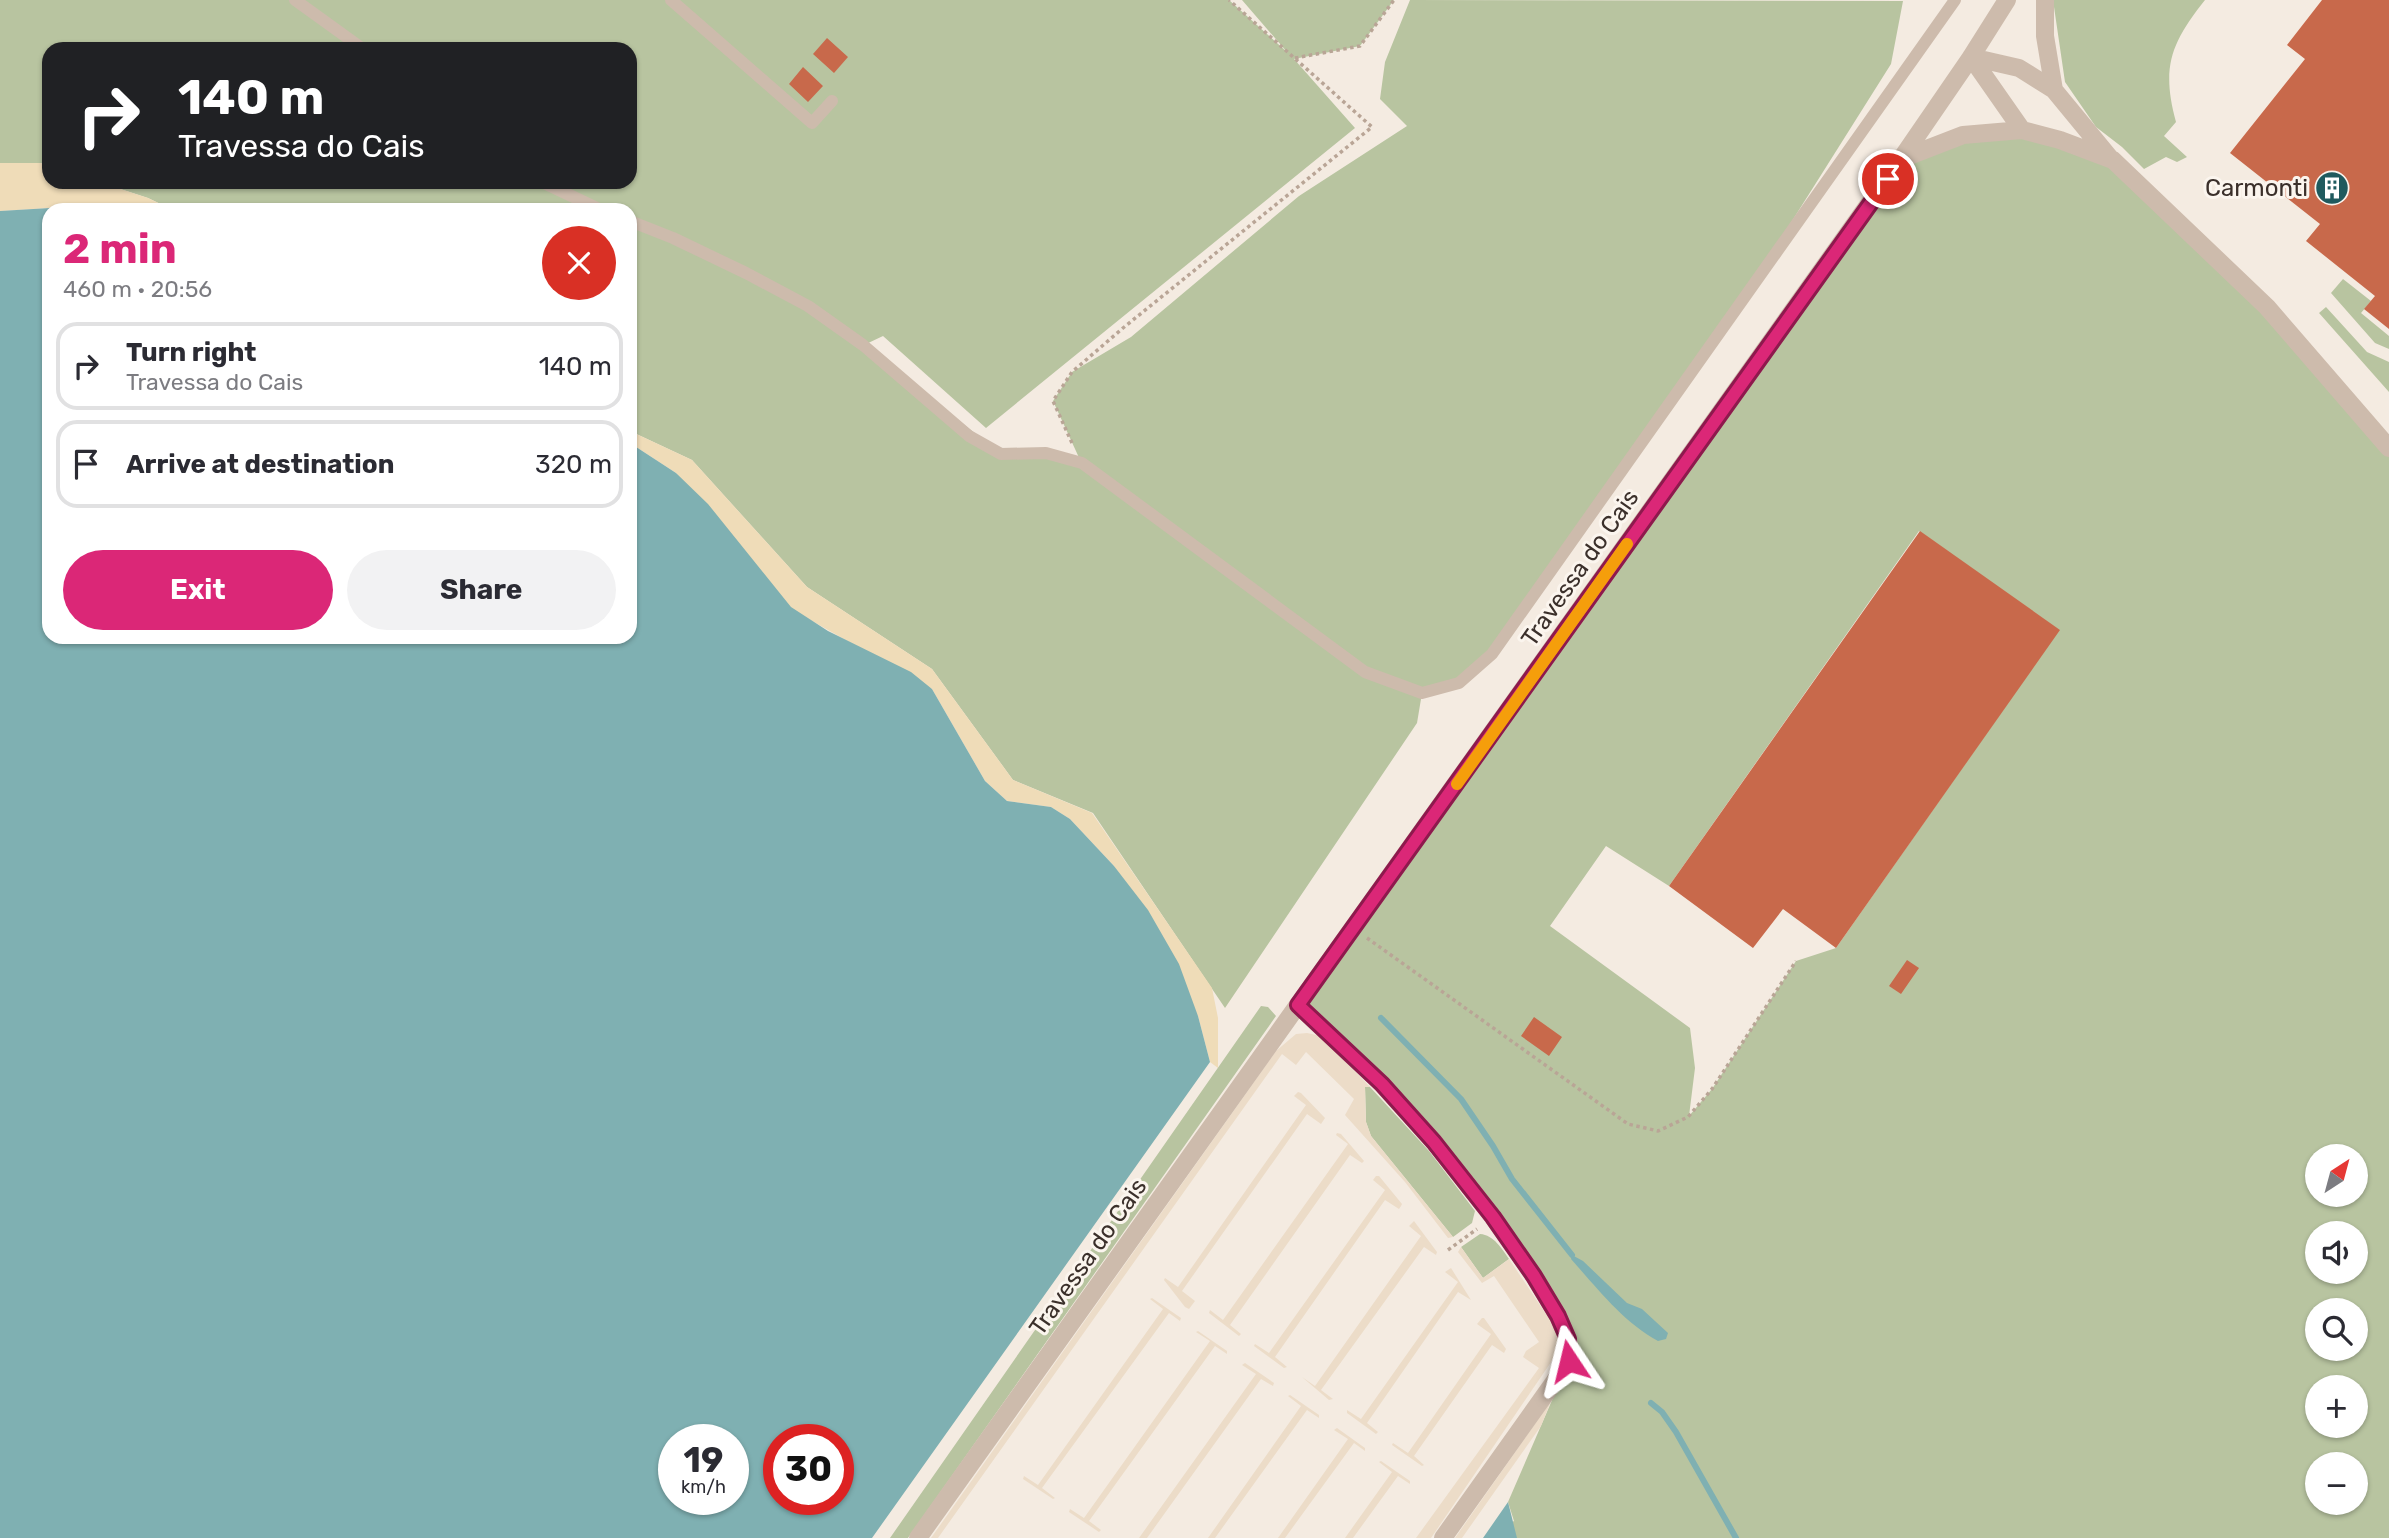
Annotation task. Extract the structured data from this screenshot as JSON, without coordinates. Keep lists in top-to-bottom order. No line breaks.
{"streets":{"street":["Travessa do Cais"]},"places":{"building":["Carmonti"]},"north":"top right","page":{"turn":["140 m","Travessa do Cais"],"heading":["2 min","460 m · 20:56"],"list":[{"name":"Turn right","note":"Travessa do Cais","value":"140 m"},{"name":"Arrive at destination","value":"320 m"}],"buttons":["Exit","Share"],"map_buttons":["+","−"],"speed":"19 km/h","limit":"30"}}
